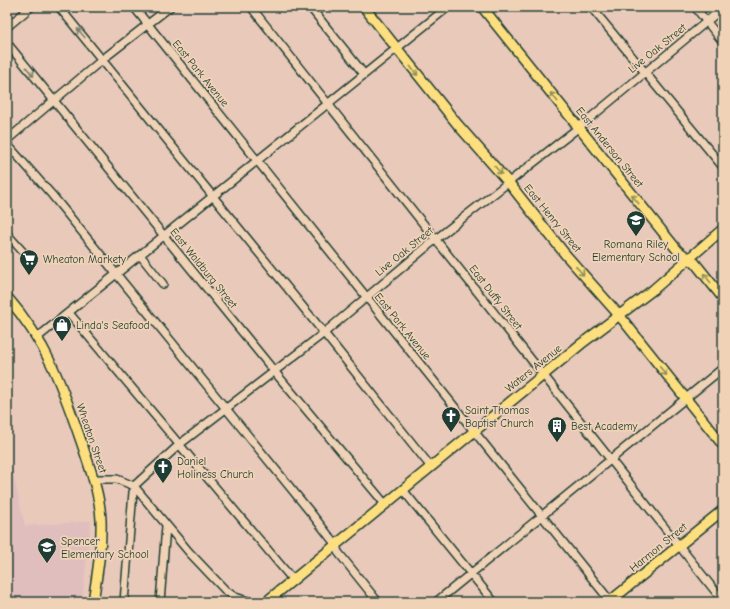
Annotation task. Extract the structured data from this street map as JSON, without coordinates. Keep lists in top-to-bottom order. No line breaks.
{"streets":{"main road":["East Anderson Street","East Henry Street","Waters Avenue","Wheaton Street","Harmon Street"],"street":["Live Oak Street","East Park Avenue","East Waldburg Street","East Duffy Street"]},"crossings":[["Live Oak Street","East Park Avenue"],["Live Oak Street","East Anderson Street"],["Live Oak Street","East Henry Street"],["Live Oak Street","East Waldburg Street"],["Live Oak Street","East Duffy Street"],["East Park Avenue","Waters Avenue"],["East Park Avenue","Harmon Street"],["East Anderson Street","Waters Avenue"],["East Henry Street","Waters Avenue"],["East Waldburg Street","Waters Avenue"],["East Duffy Street","Waters Avenue"],["East Duffy Street","Harmon Street"]],"one_way":["East Anderson Street","East Henry Street"],"places":{"school or university":["Romana Riley Elementary School","Spencer Elementary School"],"supermarket":["Wheaton Markety"],"shop":["Linda's Seafood"],"church":["Saint Thomas Baptist Church","Daniel Holiness Church"],"building":["Best Academy"]}}
